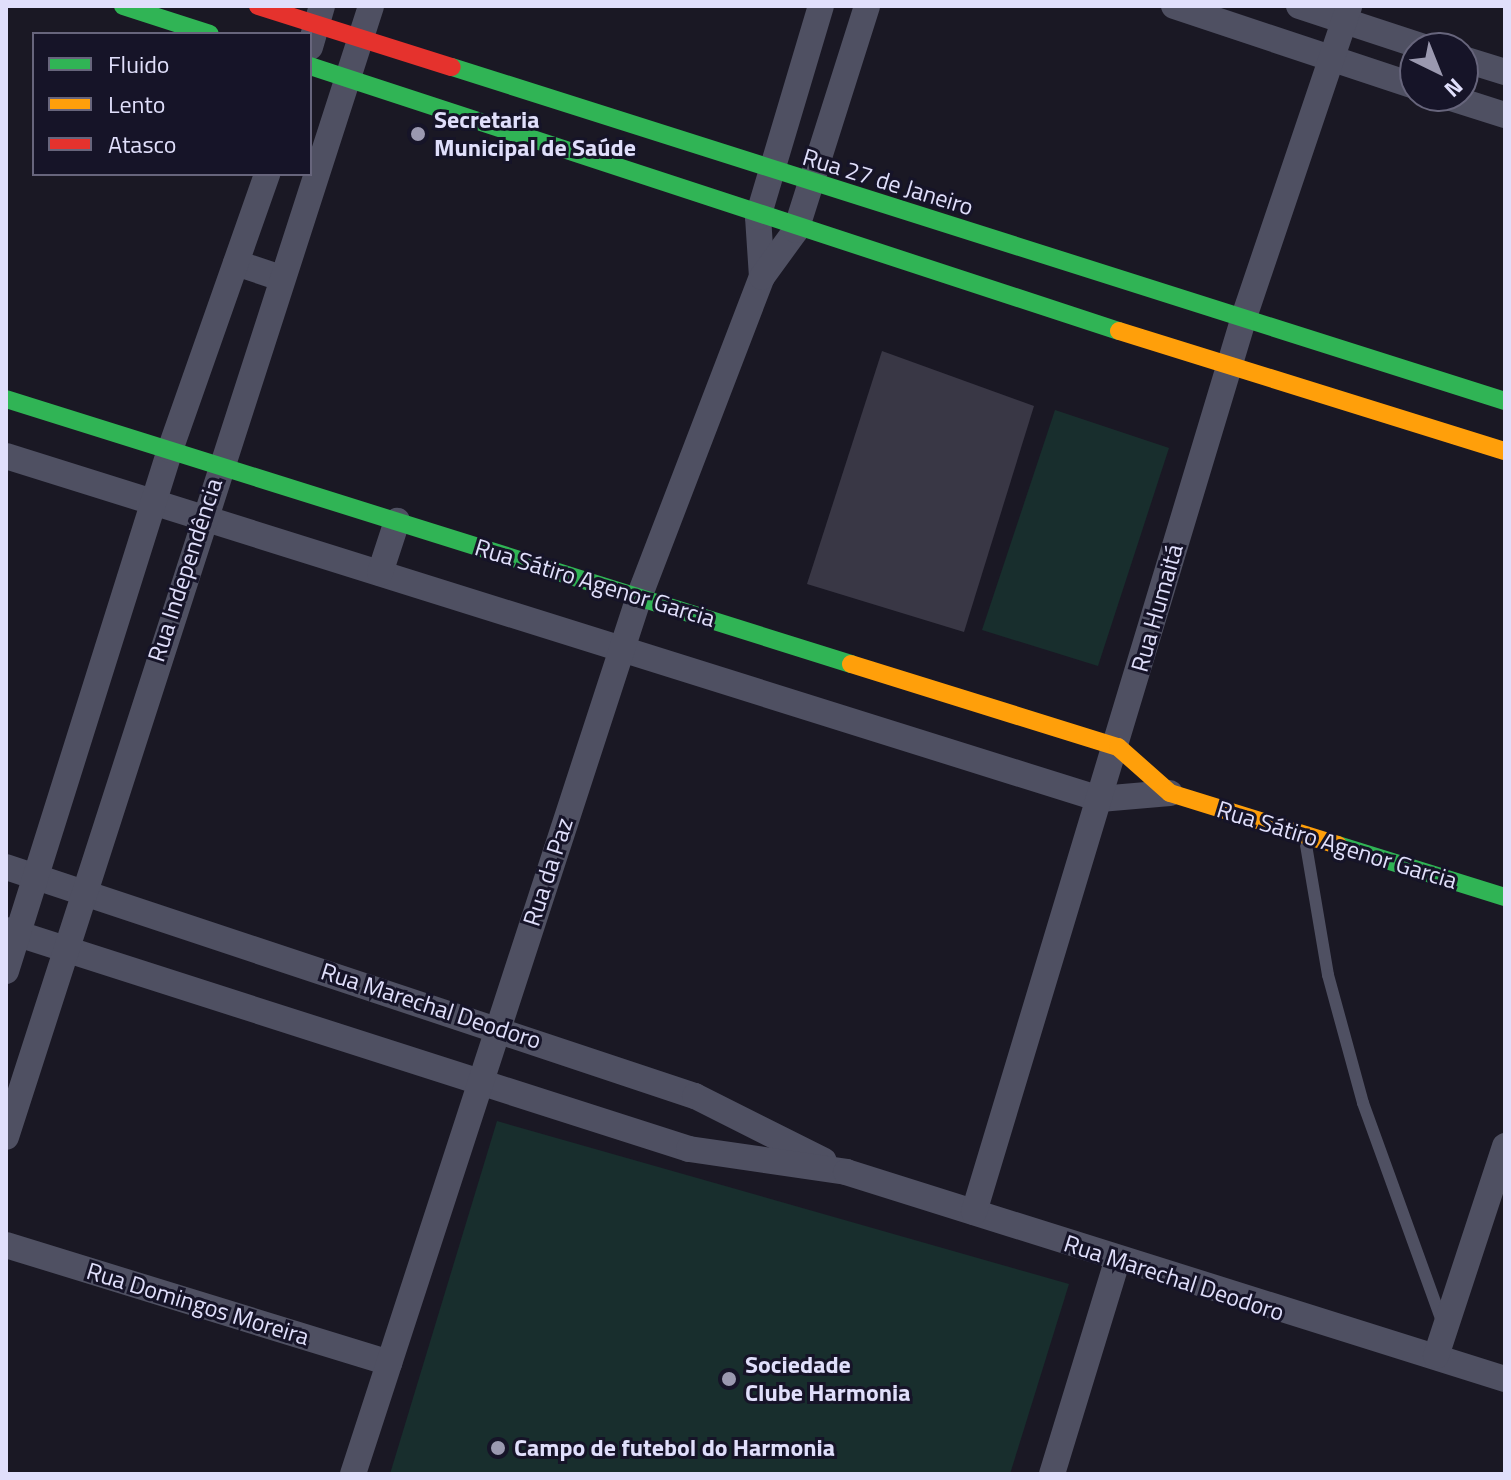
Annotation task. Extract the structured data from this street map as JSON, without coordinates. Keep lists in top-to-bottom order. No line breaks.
{"streets":{"street":["Rua 27 de Janeiro","Rua Independência","Rua Sátiro Agenor Garcia","Rua Humaitá","Rua da Paz","Rua Marechal Deodoro","Rua Domingos Moreira"]},"crossings":[["Rua 27 de Janeiro","Rua Independência"],["Rua 27 de Janeiro","Rua Humaitá"],["Rua 27 de Janeiro","Rua da Paz"],["Rua Independência","Rua Sátiro Agenor Garcia"],["Rua Independência","Rua Marechal Deodoro"],["Rua Sátiro Agenor Garcia","Rua Humaitá"],["Rua Sátiro Agenor Garcia","Rua da Paz"],["Rua Humaitá","Rua Marechal Deodoro"],["Rua da Paz","Rua Marechal Deodoro"],["Rua da Paz","Rua Domingos Moreira"]],"places":["Secretaria Municipal de Saúde","Sociedade Clube Harmonia","Campo de futebol do Harmonia"],"legend":["Fluido","Lento","Atasco"],"north":"bottom right"}
